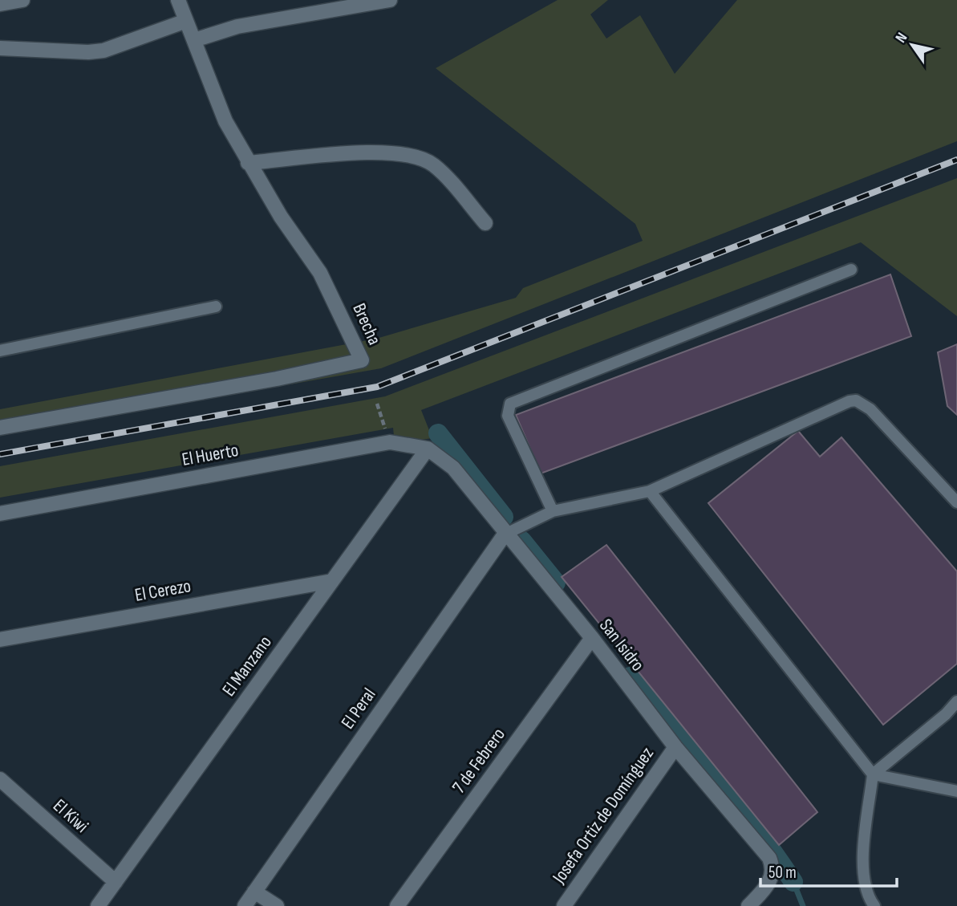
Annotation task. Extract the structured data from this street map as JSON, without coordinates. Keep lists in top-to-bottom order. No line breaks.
{"streets":{"street":["Brecha","El Huerto","El Cerezo","San Isidro","El Manzano","El Peral","7 de Febrero","Josefa Ortiz de Domínguez","El Kiwi"]},"crossings":[["El Huerto","San Isidro"],["El Huerto","El Manzano"],["El Cerezo","El Manzano"],["San Isidro","El Manzano"],["San Isidro","El Peral"],["San Isidro","7 de Febrero"],["San Isidro","Josefa Ortiz de Domínguez"],["El Manzano","El Kiwi"]],"scale_bar":"50 m","north":"top left"}
